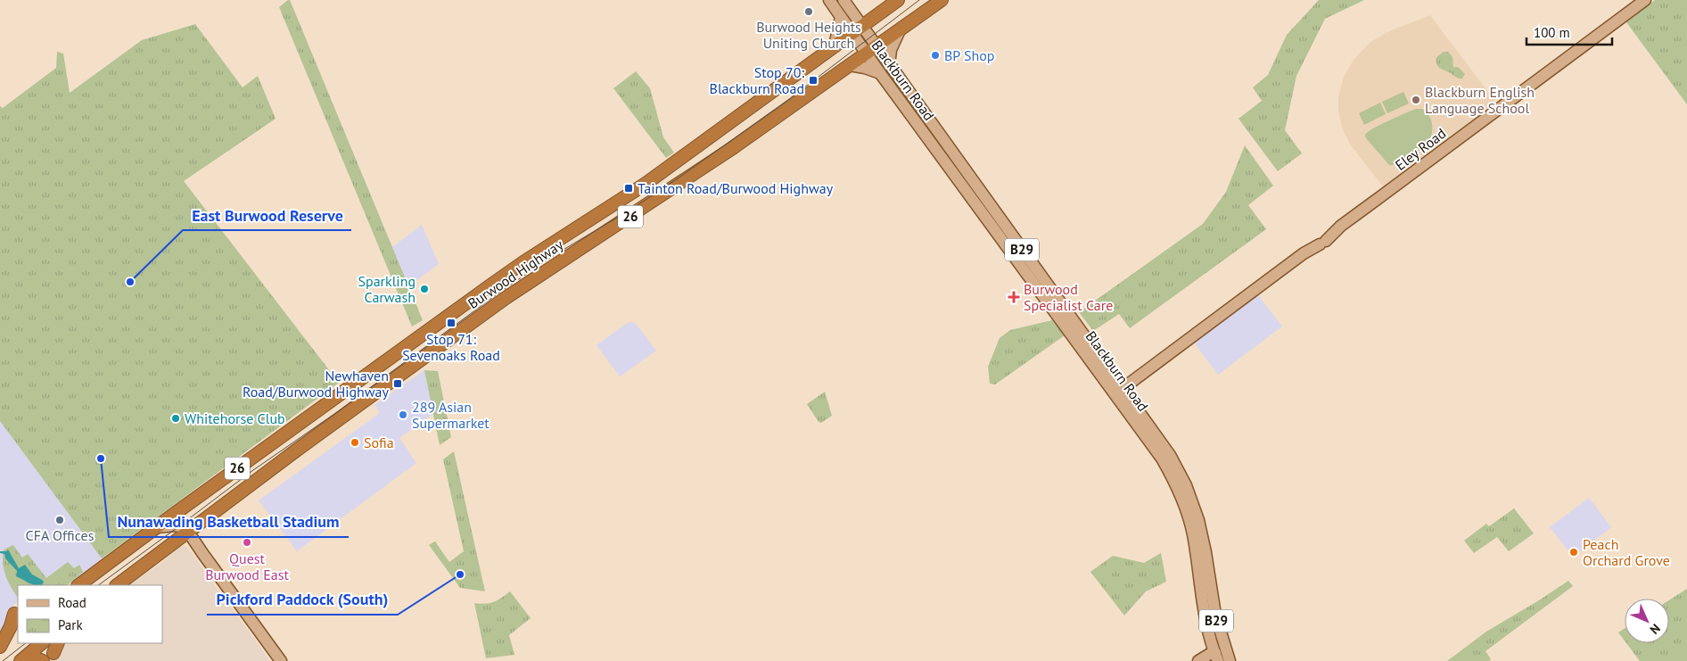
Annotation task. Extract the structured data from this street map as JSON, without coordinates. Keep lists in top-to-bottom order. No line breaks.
{"streets":{"highway":["26","Burwood Highway"],"main road":["Blackburn Road","Eley Road","B29"]},"crossings":[["Blackburn Road","Eley Road"],["Blackburn Road","Burwood Highway"]],"places":{"other":["Burwood Heights Uniting Church","BP Shop","Blackburn English Language School","East Burwood Reserve","Sparkling Carwash","289 Asian Supermarket","Whitehorse Club","Sofia","Nunawading Basketball Stadium","CFA Offices","Quest Burwood East","Peach Orchard Grove","Pickford Paddock (South)"],"transit":["Stop 70: Blackburn Road","Tainton Road/Burwood Highway","Stop 71: Sevenoaks Road","Newhaven Road/Burwood Highway"],"health":["Burwood Specialist Care"]},"legend":["Road","Park"],"scale_bar":"100 m","north":"bottom right"}
